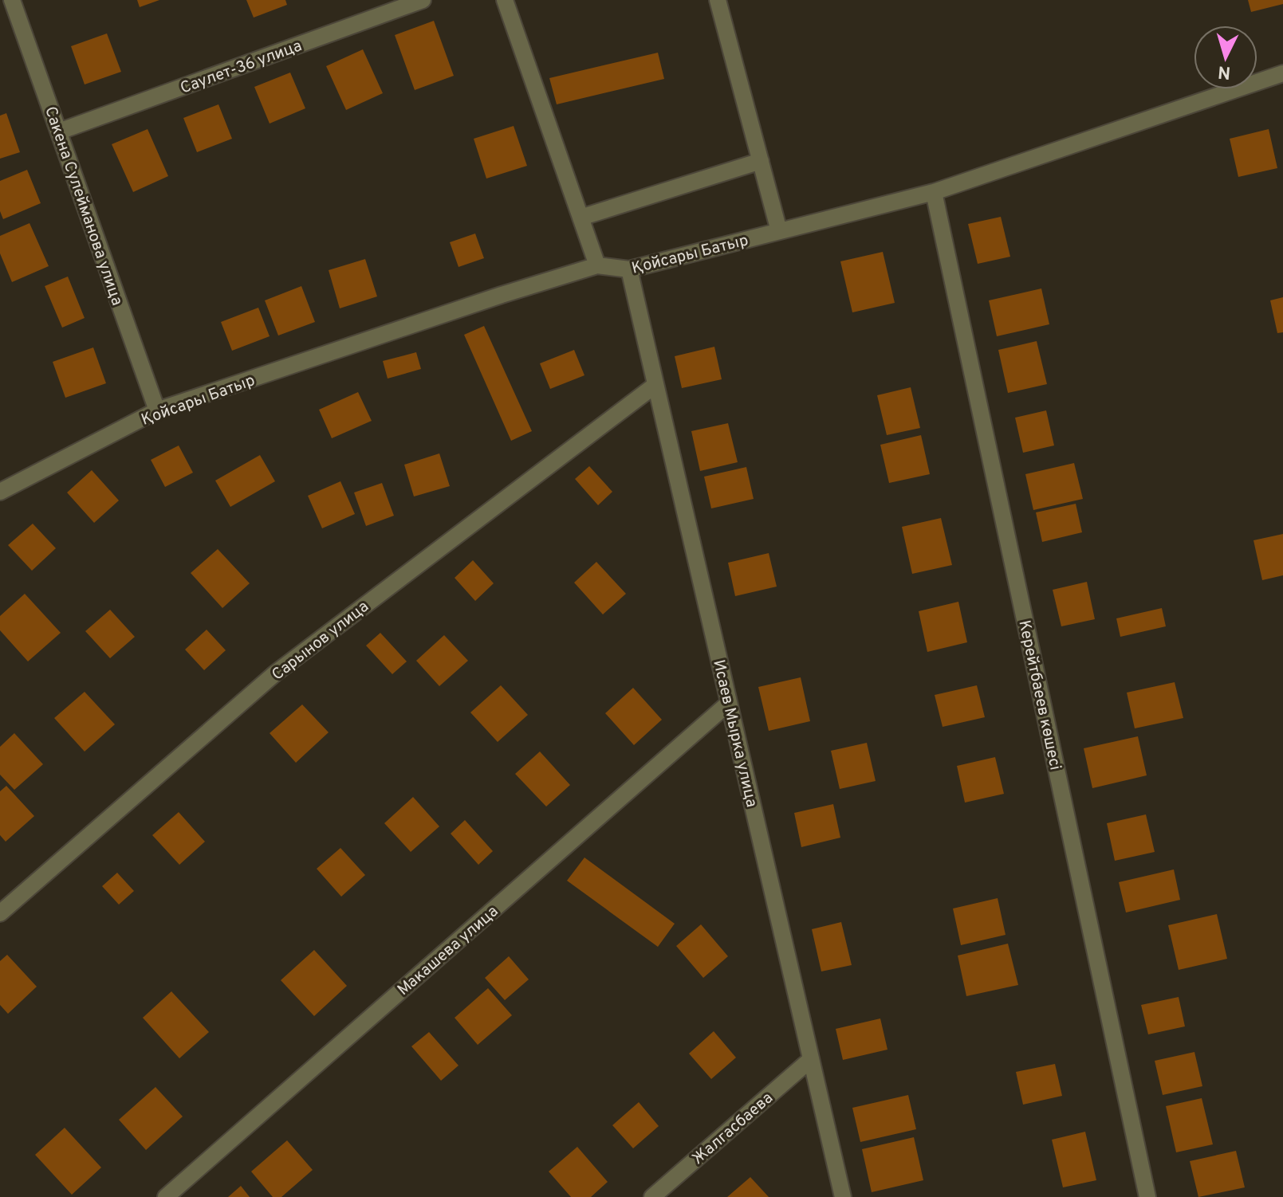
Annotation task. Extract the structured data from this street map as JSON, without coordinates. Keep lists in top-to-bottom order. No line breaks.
{"streets":{"street":["Саулет-36 улица","Сакена Сулейманова улица","Қойсары Батыр","Сарынов улица","Керейтбаеев көшесі","Исаев Мырка улица","Макашева улица","Жалгасбаева"]},"crossings":[["Саулет-36 улица","Сакена Сулейманова улица"],["Сакена Сулейманова улица","Қойсары Батыр"],["Қойсары Батыр","Керейтбаеев көшесі"],["Қойсары Батыр","Исаев Мырка улица"],["Сарынов улица","Исаев Мырка улица"],["Исаев Мырка улица","Макашева улица"],["Исаев Мырка улица","Жалгасбаева"]],"north":"bottom"}
